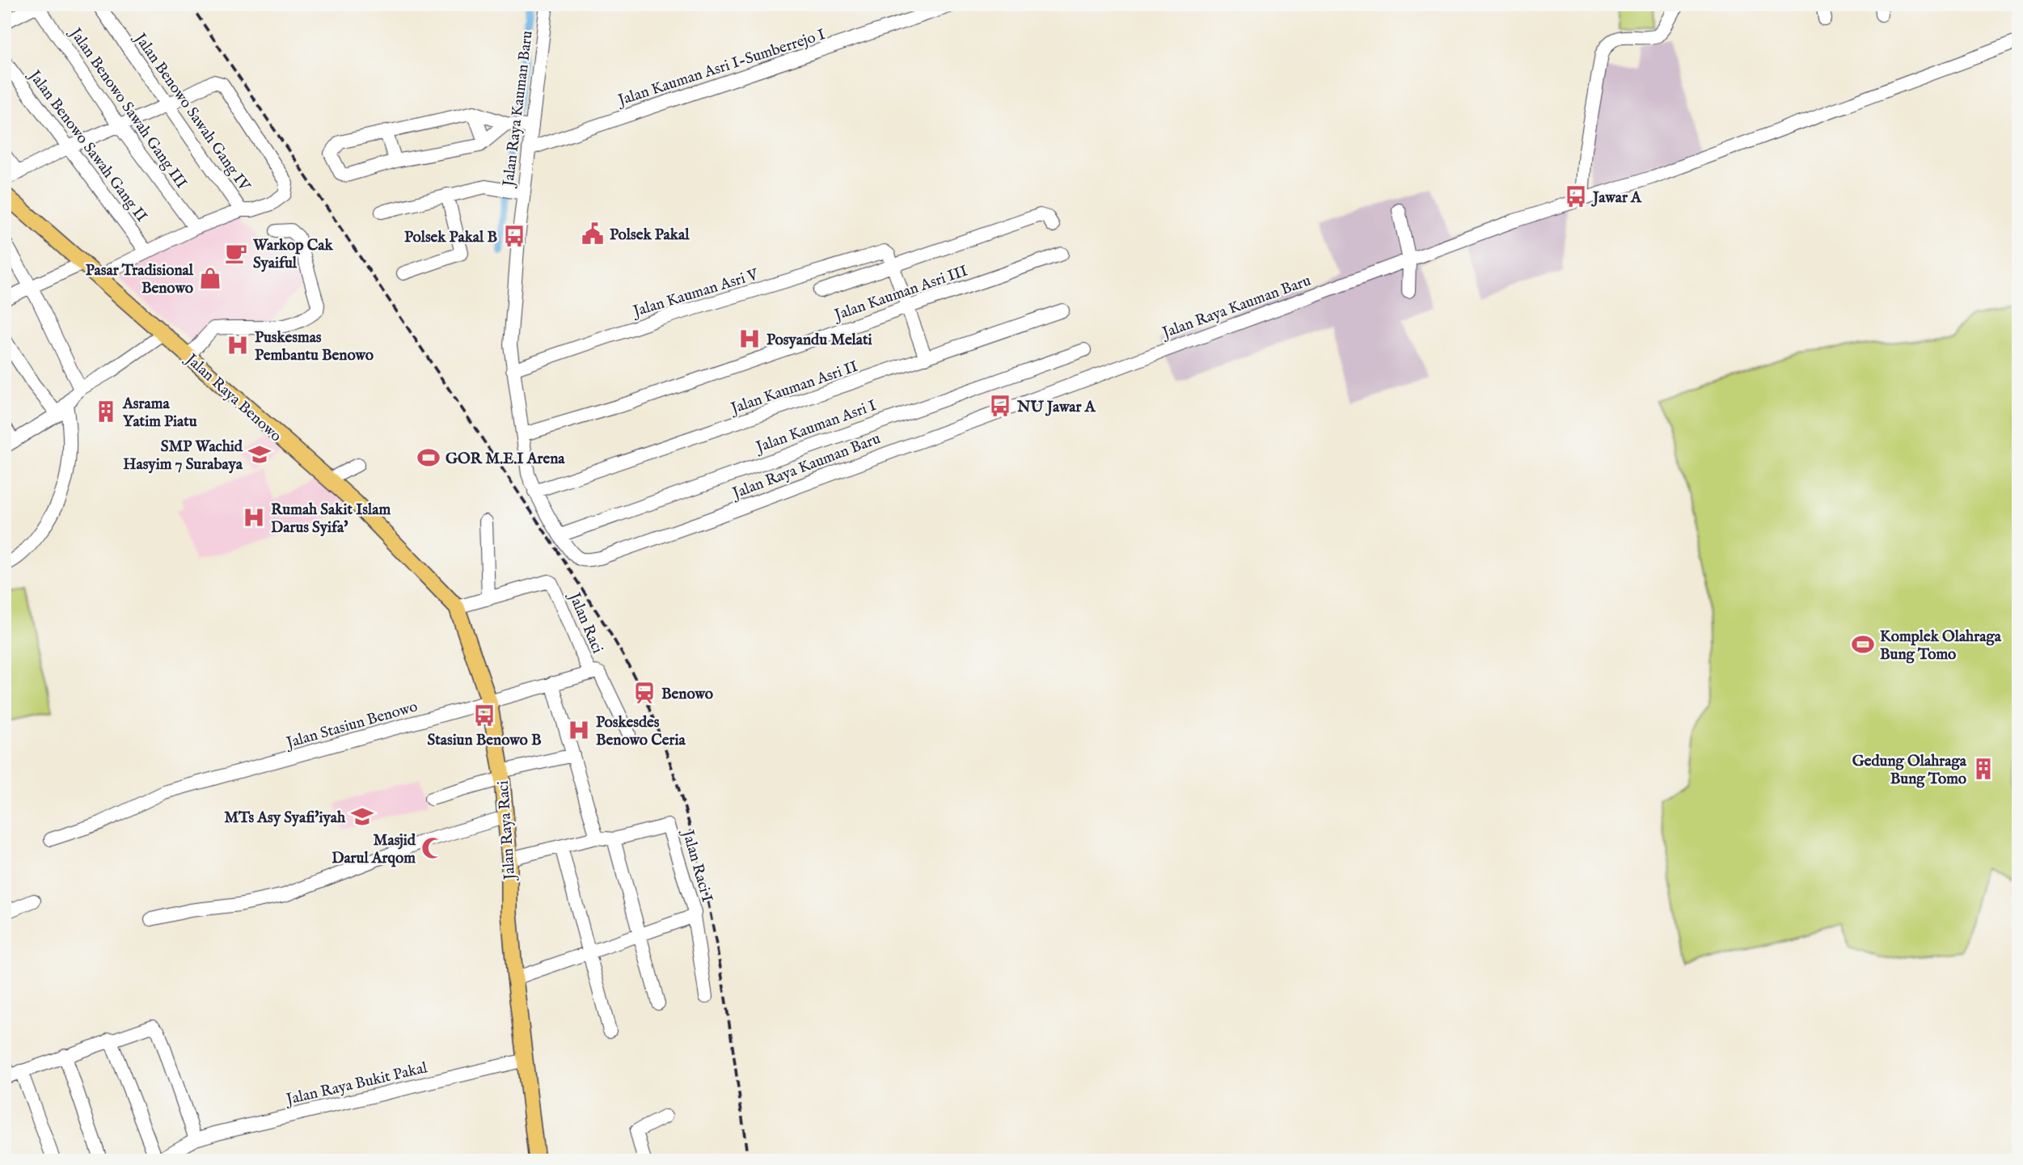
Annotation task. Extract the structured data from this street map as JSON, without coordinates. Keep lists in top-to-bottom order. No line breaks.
{"streets":{"main road":["Jalan Raya Benowo","Jalan Raya Raci"],"street":["Jalan Kauman Asri I-Sumberrejo I","Jalan Benowo Sawah Gang III","Jalan Raya Kauman Baru","Jalan Benowo Sawah Gang IV","Jalan Benowo Sawah Gang II","Jalan Kauman Asri V","Jalan Kauman Asri III","Jalan Kauman Asri II","Jalan Kauman Asri I","Jalan Raci","Jalan Stasiun Benowo","Jalan Raci I","Jalan Raya Bukit Pakal"]},"crossings":[["Jalan Kauman Asri I-Sumberrejo I","Jalan Raya Kauman Baru"],["Jalan Raya Kauman Baru","Jalan Kauman Asri V"],["Jalan Raya Kauman Baru","Jalan Kauman Asri III"],["Jalan Raya Kauman Baru","Jalan Kauman Asri II"],["Jalan Raya Kauman Baru","Jalan Kauman Asri I"],["Jalan Raya Benowo","Jalan Raci"],["Jalan Raya Benowo","Jalan Raya Raci"],["Jalan Raci","Jalan Stasiun Benowo"],["Jalan Raci","Jalan Raya Raci"],["Jalan Stasiun Benowo","Jalan Raya Raci"],["Jalan Raya Raci","Jalan Raci I"],["Jalan Raya Raci","Jalan Raya Bukit Pakal"]],"places":{"bus stop":["Jawar A","Polsek Pakal B","NU Jawar A","Stasiun Benowo B"],"public building":["Polsek Pakal"],"cafe":["Warkop Cak Syaiful"],"shop":["Pasar Tradisional Benowo"],"hospital":["Posyandu Melati","Puskesmas Pembantu Benowo","Rumah Sakit Islam Darus Syifa'","Poskesdes Benowo Ceria"],"building":["Asrama Yatim Piatu","Gedung Olahraga Bung Tomo"],"school or university":["SMP Wachid Hasyim 7 Surabaya","MTs Asy Syafi'iyah"],"sports":["GOR M.E.I Arena","Komplek Olahraga Bung Tomo"],"station":["Benowo"],"mosque":["Masjid Darul Arqom"]}}
